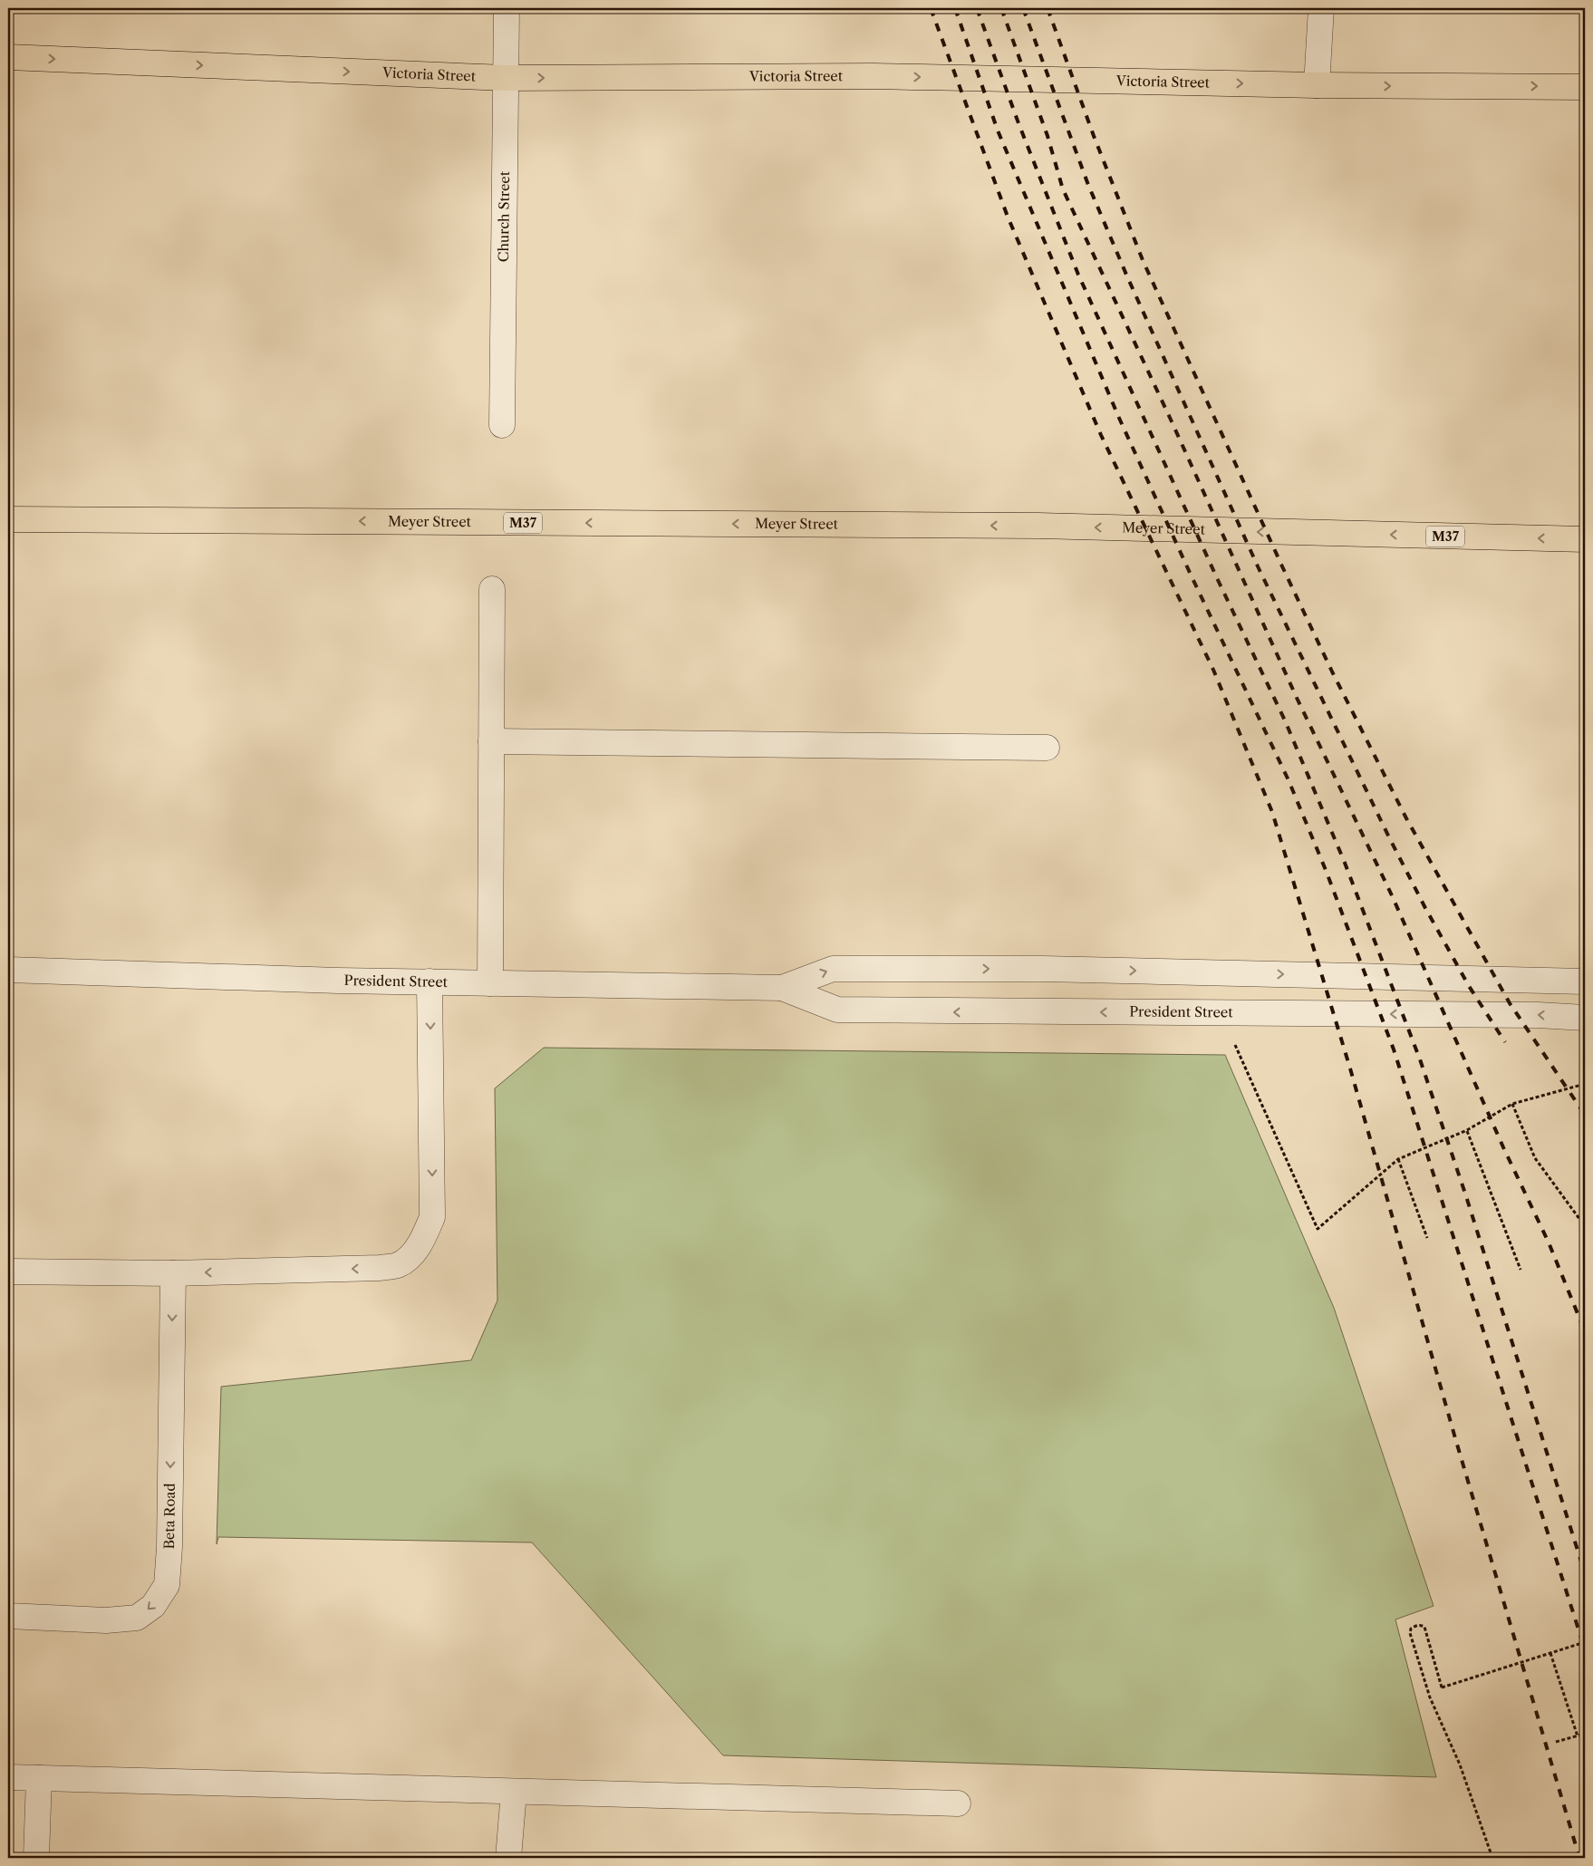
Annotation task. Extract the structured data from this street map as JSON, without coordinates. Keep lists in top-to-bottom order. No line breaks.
{"streets":{"main road":["Victoria Street","Meyer Street","M37"],"street":["Church Street","President Street","Beta Road"]},"crossings":[["Victoria Street","Church Street"]],"one_way":["Victoria Street","Meyer Street"]}
